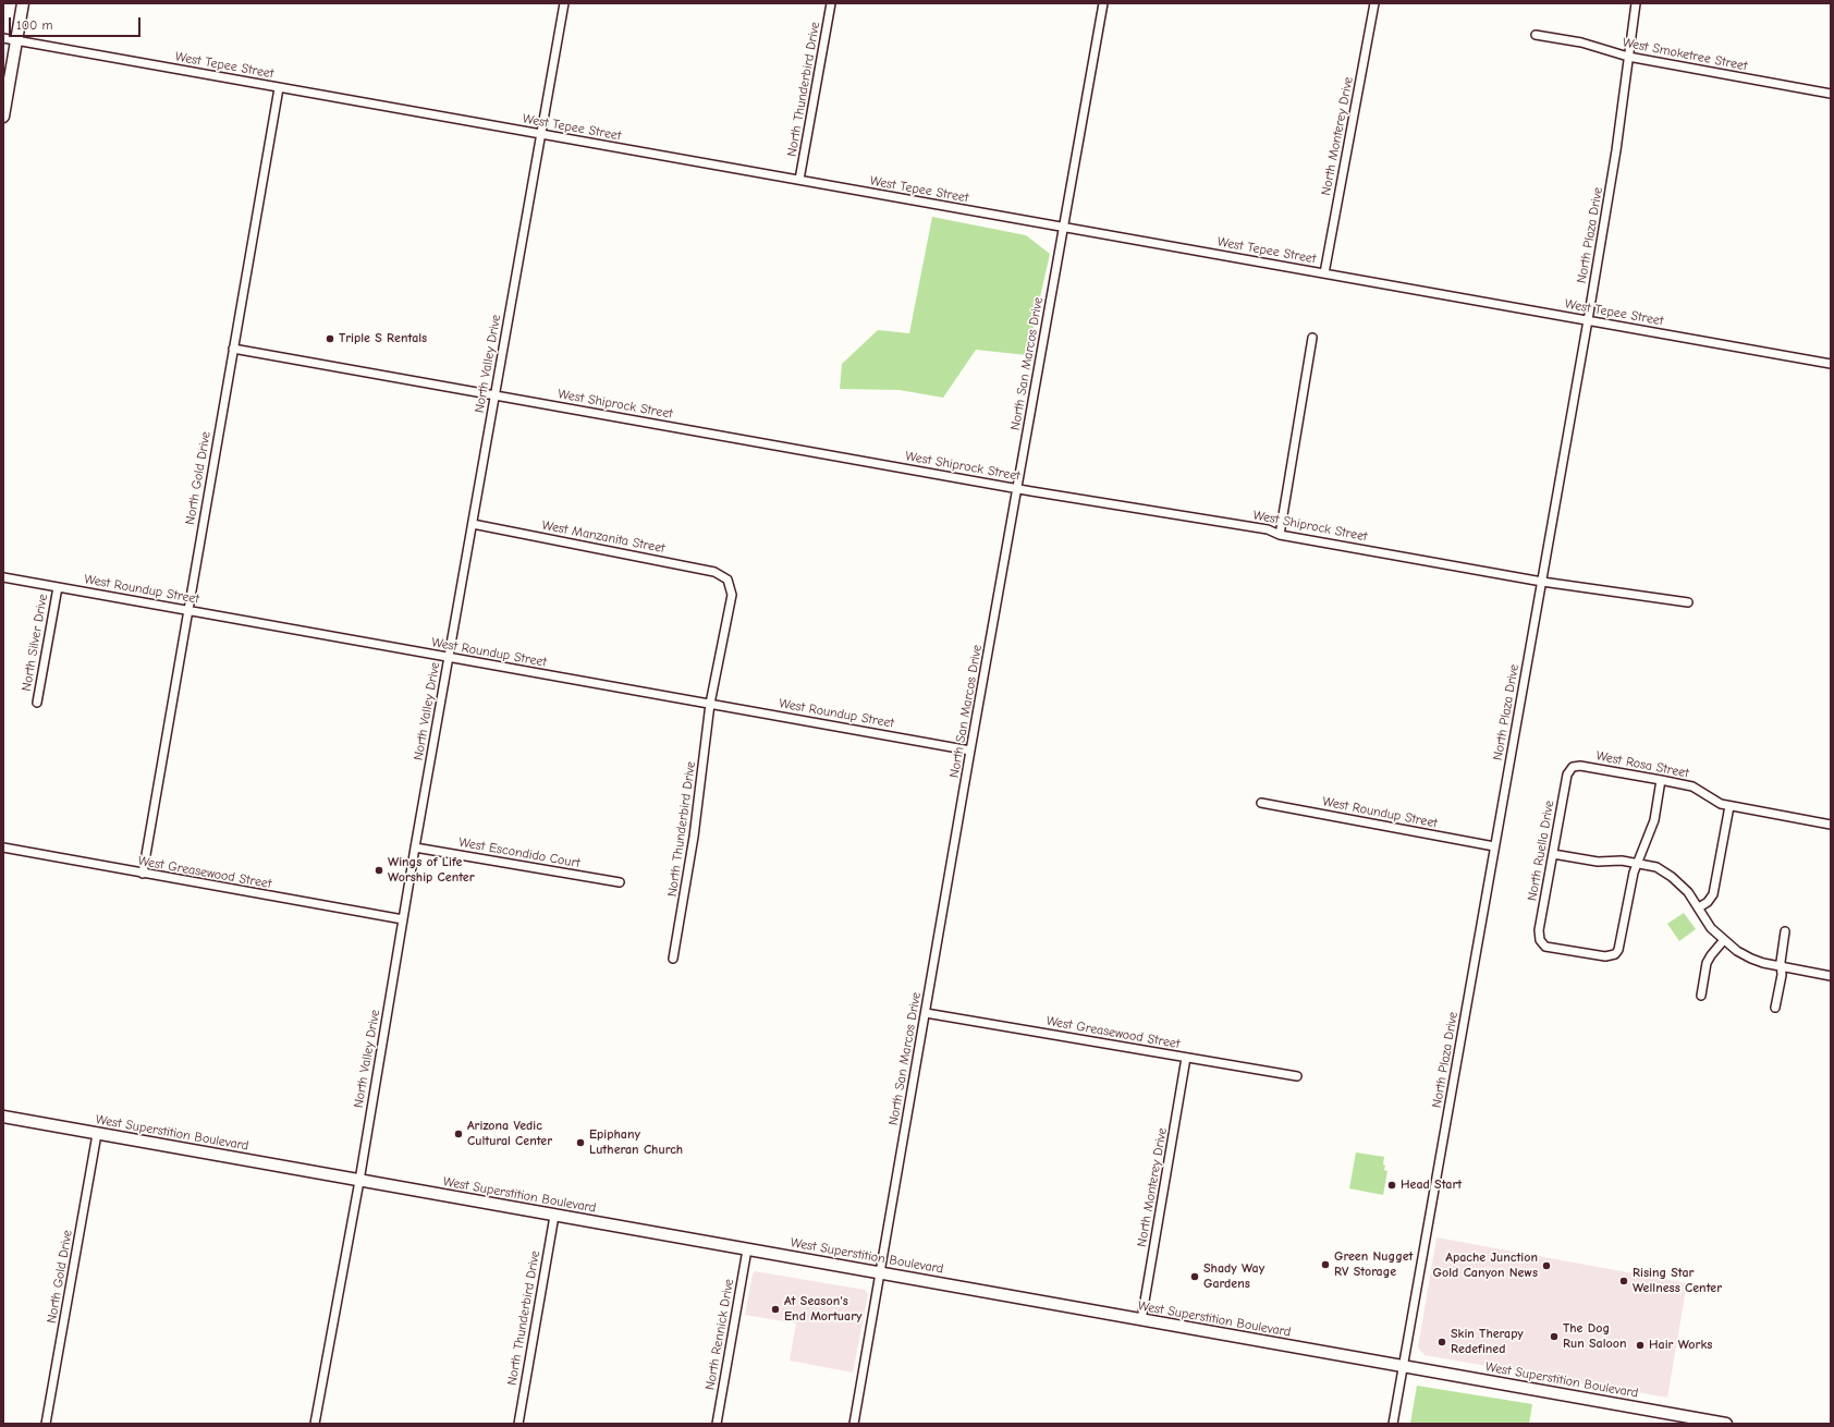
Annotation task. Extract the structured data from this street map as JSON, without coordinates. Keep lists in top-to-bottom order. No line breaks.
{"streets":{"main road":["West Superstition Boulevard"],"street":["West Smoketree Street","West Tepee Street","North Thunderbird Drive","North Monterey Drive","North Plaza Drive","North Valley Drive","North San Marcos Drive","West Shiprock Street","North Gold Drive","West Manzanita Street","West Roundup Street","North Silver Drive","West Rosa Street","North Ruella Drive","West Escondido Court","West Greasewood Street","North Rennick Drive"]},"crossings":[["West Smoketree Street","North Plaza Drive"],["West Tepee Street","North Thunderbird Drive"],["West Tepee Street","North Monterey Drive"],["West Tepee Street","North Plaza Drive"],["West Tepee Street","North Valley Drive"],["West Tepee Street","North San Marcos Drive"],["West Tepee Street","North Gold Drive"],["North Thunderbird Drive","West Manzanita Street"],["North Thunderbird Drive","West Roundup Street"],["North Thunderbird Drive","West Superstition Boulevard"],["North Monterey Drive","West Greasewood Street"],["North Monterey Drive","West Superstition Boulevard"],["North Plaza Drive","West Shiprock Street"],["North Plaza Drive","West Roundup Street"],["North Plaza Drive","West Superstition Boulevard"],["North Valley Drive","West Shiprock Street"],["North Valley Drive","West Manzanita Street"],["North Valley Drive","West Roundup Street"],["North Valley Drive","West Escondido Court"],["North Valley Drive","West Greasewood Street"],["North Valley Drive","West Superstition Boulevard"],["North San Marcos Drive","West Shiprock Street"],["North San Marcos Drive","West Roundup Street"],["North San Marcos Drive","West Greasewood Street"],["North San Marcos Drive","West Superstition Boulevard"],["West Shiprock Street","North Gold Drive"],["North Gold Drive","West Roundup Street"],["North Gold Drive","West Greasewood Street"],["North Gold Drive","West Superstition Boulevard"],["West Roundup Street","North Silver Drive"],["West Rosa Street","North Ruella Drive"],["West Superstition Boulevard","North Rennick Drive"]],"places":["Triple S Rentals","Wings of Life Worship Center","Arizona Vedic Cultural Center","Epiphany Lutheran Church","Head Start","Green Nugget RV Storage","Apache Junction Gold Canyon News","Shady Way Gardens","Rising Star Wellness Center","At Season's End Mortuary","The Dog Run Saloon","Skin Therapy Redefined","Hair Works"],"scale_bar":"100 m"}
